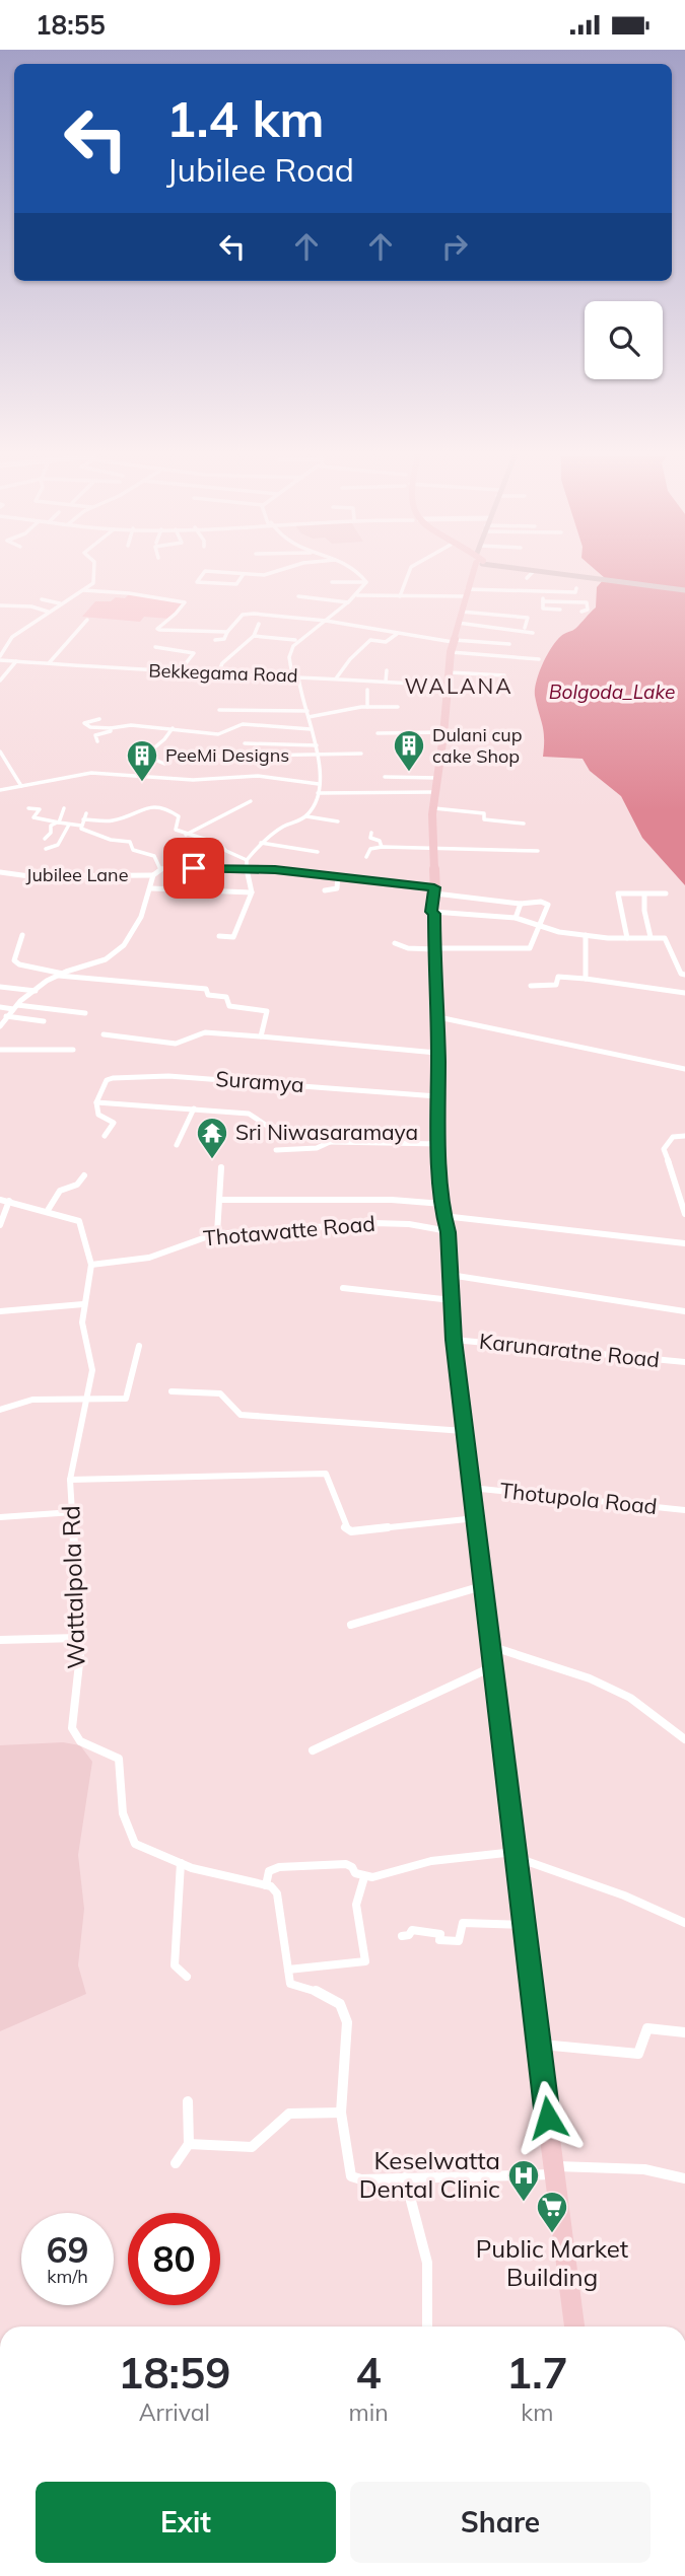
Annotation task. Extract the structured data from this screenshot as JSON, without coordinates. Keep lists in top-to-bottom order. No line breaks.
{"streets":{"street":["Bekkegama Road","Jubilee Lane","Suramya","Thotawatte Road","Karunaratne Road","Thotupola Road","Wattalpola Rd"]},"crossings":[["Thotawatte Road","Wattalpola Rd"]],"districts":["WALANA"],"water":["Bolgoda_Lake"],"places":{"building":["Dulani cup cake Shop","PeeMi Designs"],"temple":["Sri Niwasaramaya"],"hospital":["Keselwatta Dental Clinic"],"supermarket":["Public Market Building"]},"page":{"status":"18:55","turn":["1.4 km","Jubilee Road"],"speed":"69 km/h","limit":"80","eta":["18:59","Arrival","4","min","1.7","km"],"buttons":["Exit","Share"]}}
